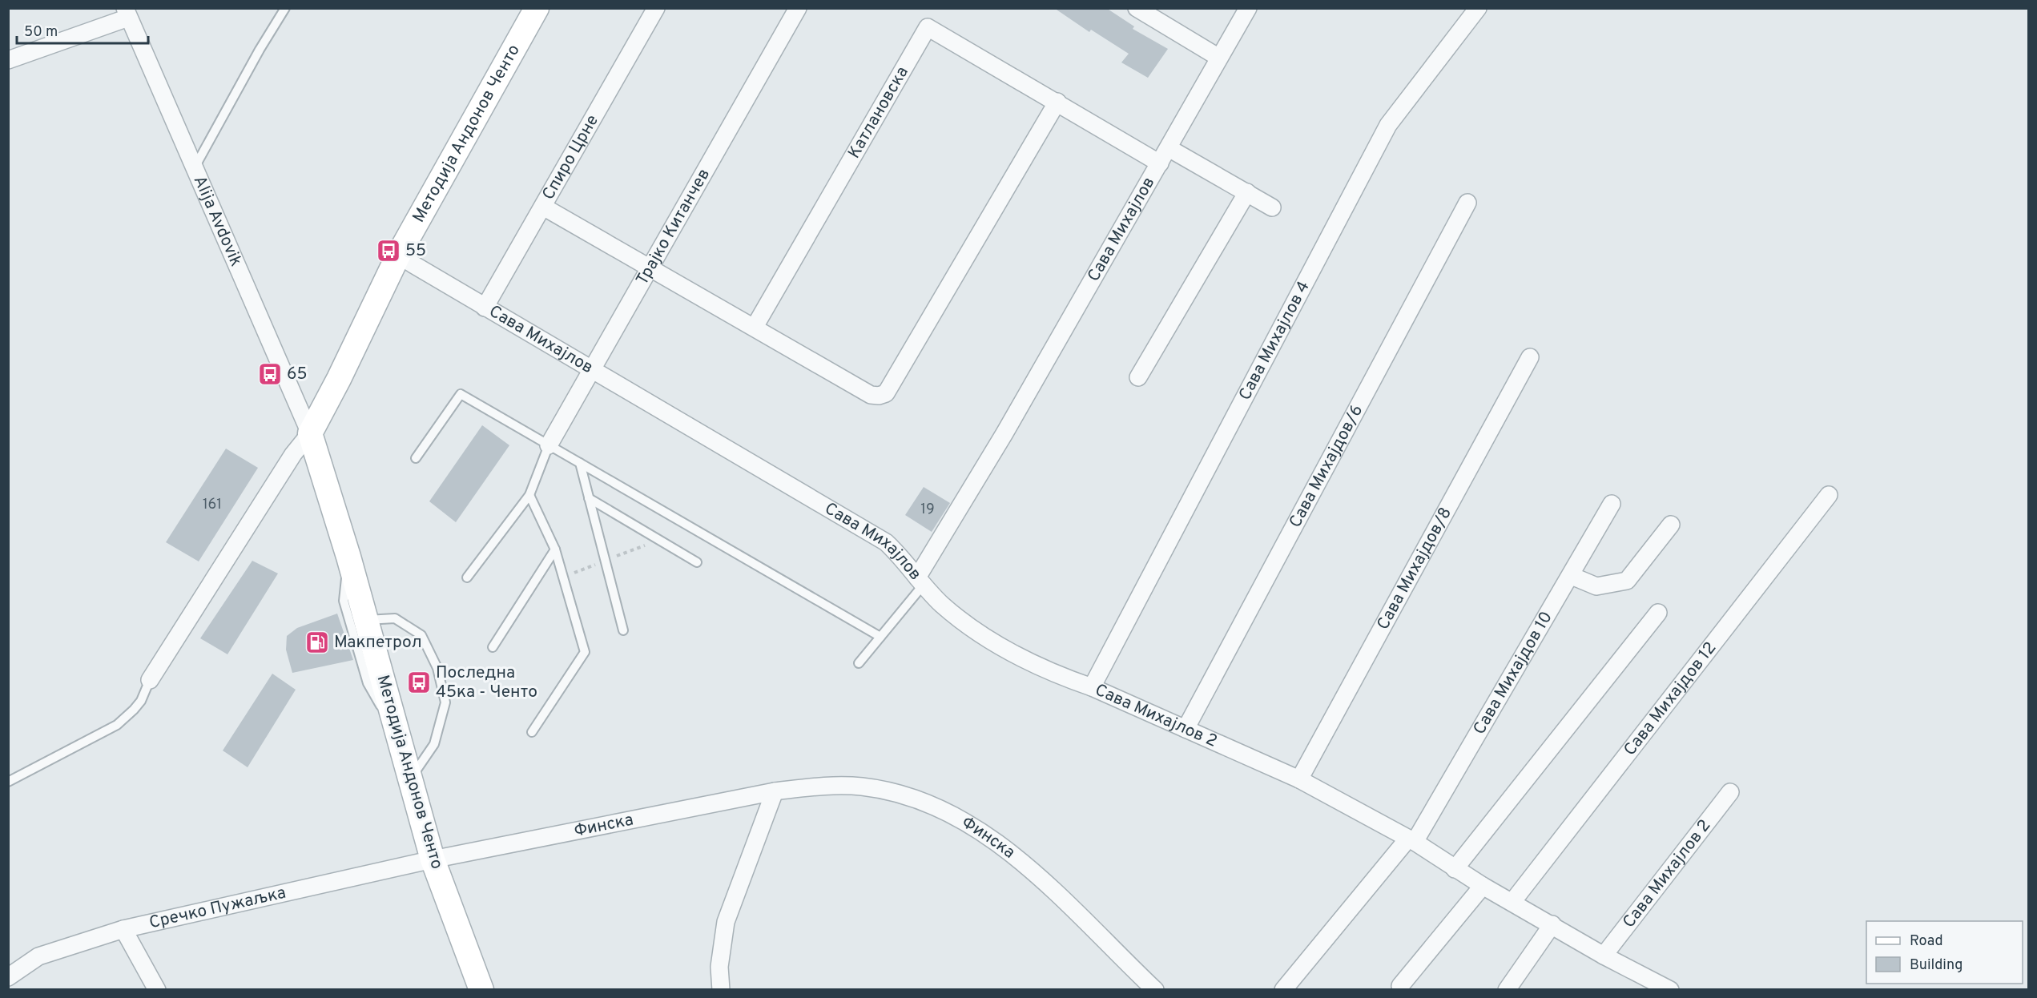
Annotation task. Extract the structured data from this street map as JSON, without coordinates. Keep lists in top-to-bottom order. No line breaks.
{"streets":{"main road":["Методија Андонов Ченто"],"street":["Катлановска","Спиро Црне","Alija Avdovik","Трајко Китанчев","Сава Михајлов","Сава Михајлов 4","Сава Михајдов/6","Сава Михајдов/8","Сава Михајдов 10","Сава Михајдов 12","Сава Михајлов 2","Финска","Сречко Пужаљка"]},"crossings":[["Катлановска","Сава Михајлов"],["Методија Андонов Ченто","Alija Avdovik"],["Методија Андонов Ченто","Сава Михајлов"],["Методија Андонов Ченто","Финска"],["Методија Андонов Ченто","Сречко Пужаљка"],["Спиро Црне","Сава Михајлов"],["Трајко Китанчев","Сава Михајлов"],["Сава Михајлов","Сава Михајлов 2"],["Сава Михајлов 4","Сава Михајлов 2"],["Сава Михајдов/6","Сава Михајлов 2"],["Сава Михајдов/8","Сава Михајлов 2"],["Сава Михајдов 10","Сава Михајлов 2"],["Сава Михајдов 12","Сава Михајлов 2"],["Финска","Сречко Пужаљка"]],"places":{"bus stop":["55","65","Последна 45ка - Ченто"],"fuel station":["Макпетрол"]},"house_numbers":["161","19"],"legend":["Road","Building"],"scale_bar":"50 m"}
